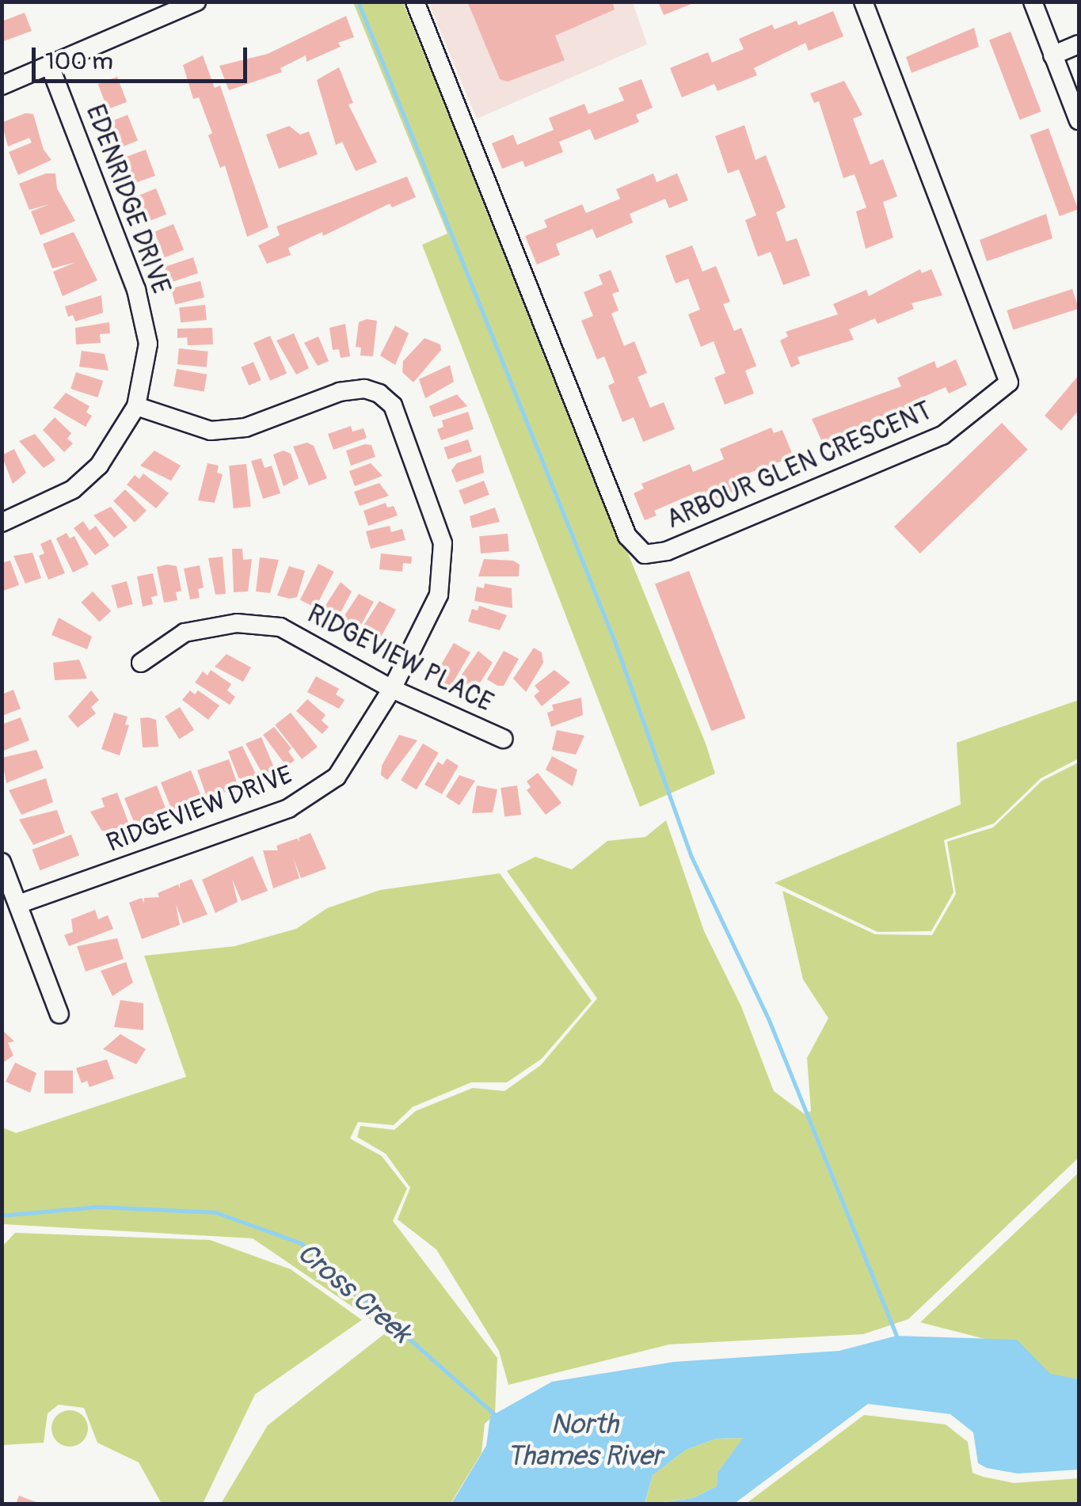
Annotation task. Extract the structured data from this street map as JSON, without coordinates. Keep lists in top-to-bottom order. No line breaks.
{"streets":{"street":["EDENRIDGE DRIVE","ARBOUR GLEN CRESCENT","RIDGEVIEW PLACE","RIDGEVIEW DRIVE"]},"crossings":[["EDENRIDGE DRIVE","RIDGEVIEW DRIVE"],["RIDGEVIEW PLACE","RIDGEVIEW DRIVE"]],"water":["Cross Creek","North Thames River"],"scale_bar":"100 m"}
